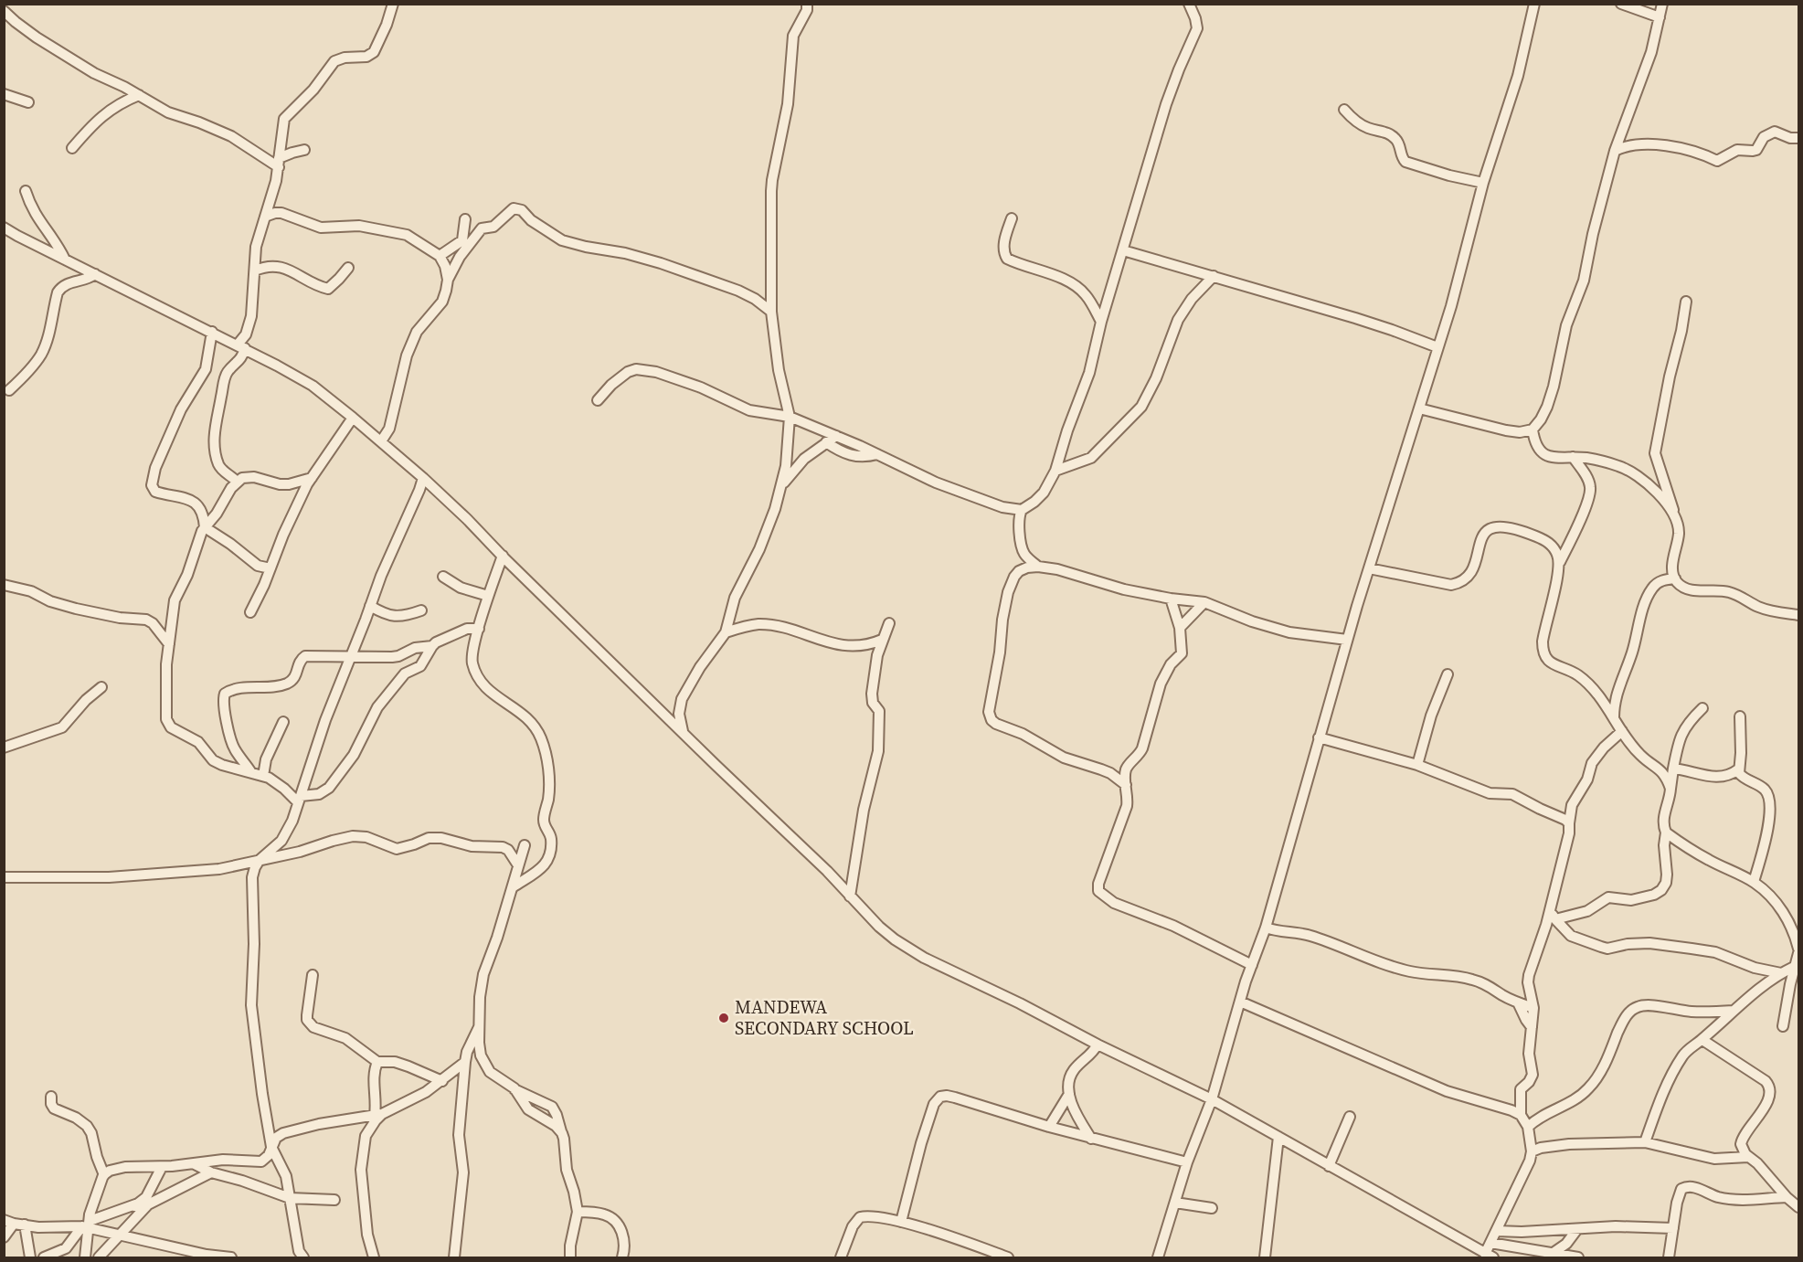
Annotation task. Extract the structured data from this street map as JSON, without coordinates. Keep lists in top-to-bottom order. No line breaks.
{"places":["MANDEWA SECONDARY SCHOOL"]}
